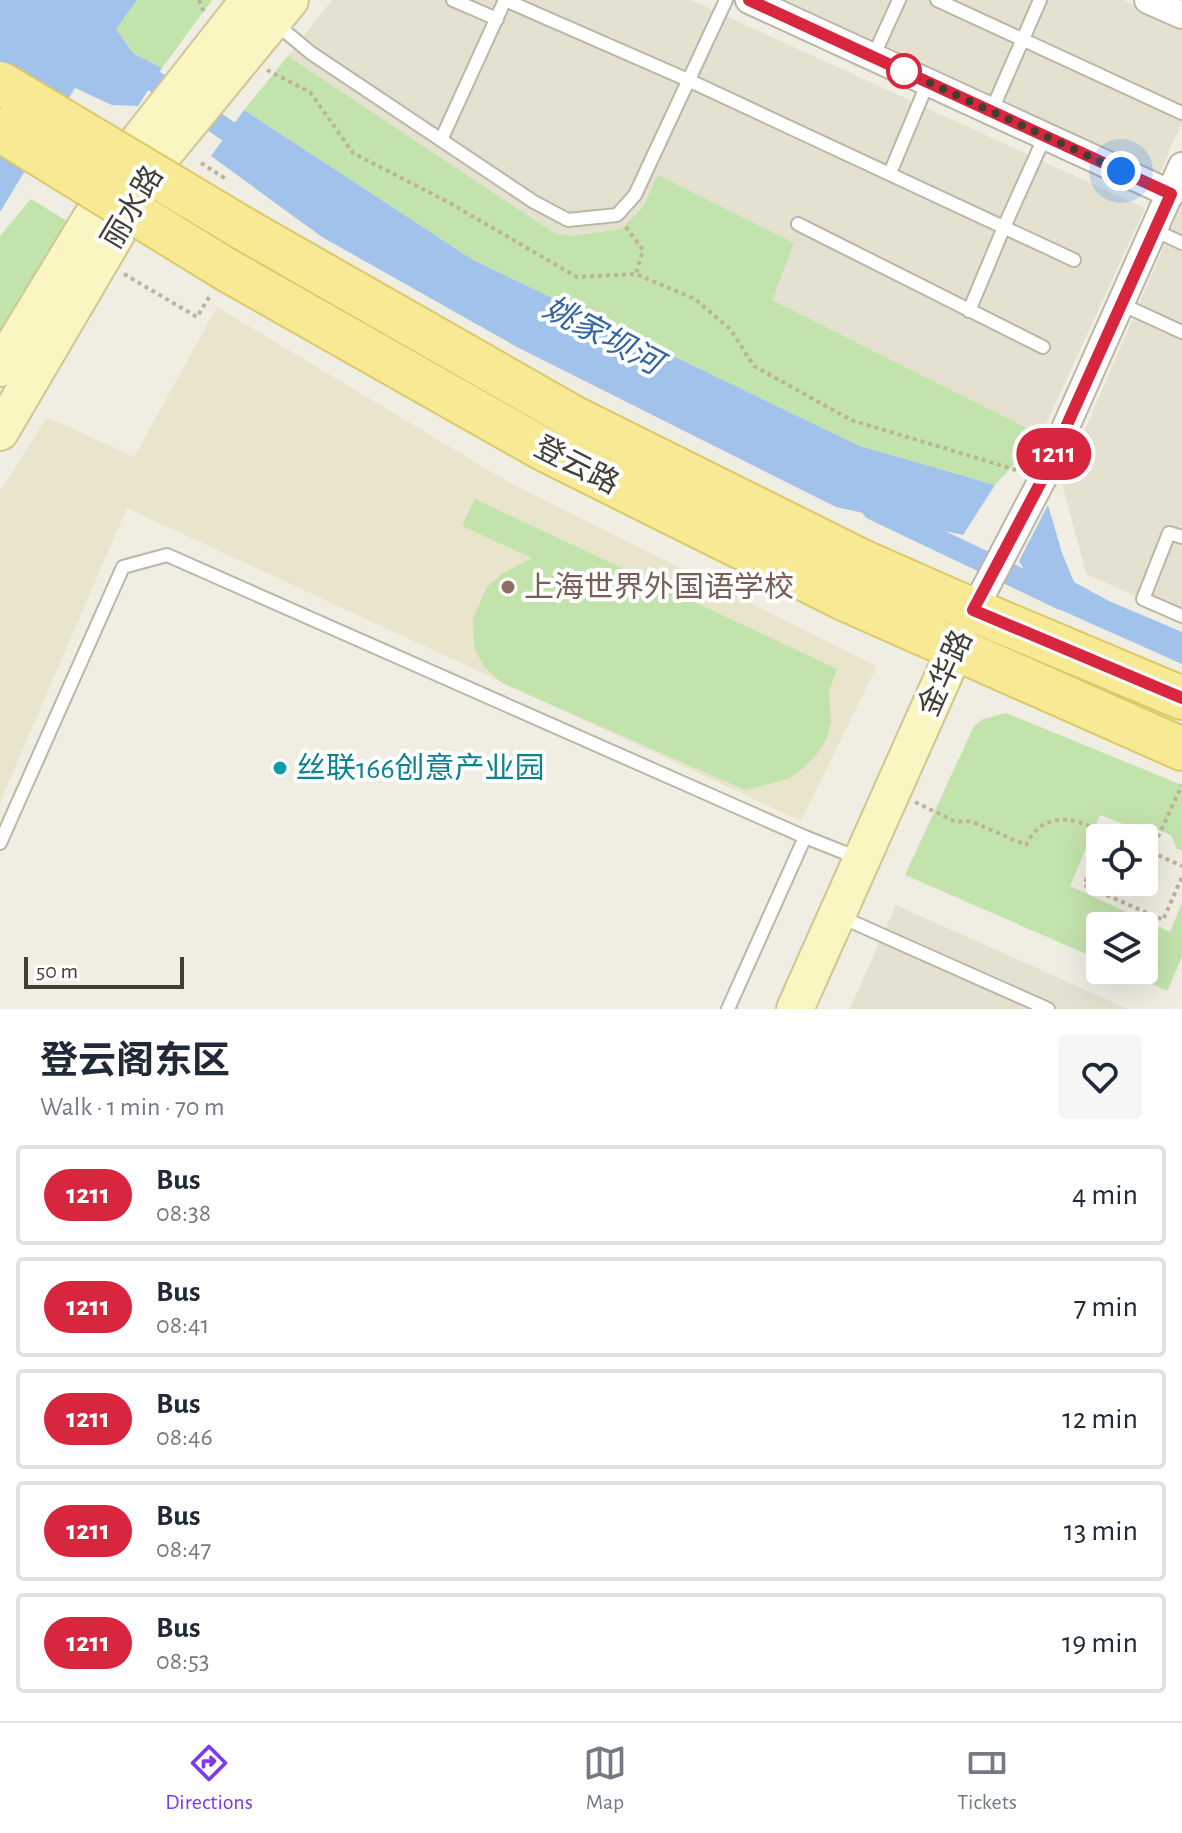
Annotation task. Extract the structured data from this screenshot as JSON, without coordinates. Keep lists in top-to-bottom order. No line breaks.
{"streets":{"main road":["丽水路","登云路","金华路"]},"crossings":[["登云路","金华路"]],"water":["姚家坝河"],"places":["上海世界外国语学校","丝联166创意产业园"],"lines":["bus line 1211"],"scale_bar":"50 m","page":{"on_map":"1211","scale":"50 m","heading":["登云阁东区","Walk · 1 min · 70 m"],"list":[{"mark":"1211","name":"Bus","note":"08:38","value":"4 min"},{"mark":"1211","name":"Bus","note":"08:41","value":"7 min"},{"mark":"1211","name":"Bus","note":"08:46","value":"12 min"},{"mark":"1211","name":"Bus","note":"08:47","value":"13 min"},{"mark":"1211","name":"Bus","note":"08:53","value":"19 min"}],"tabs":["Directions","Map","Tickets"]}}
